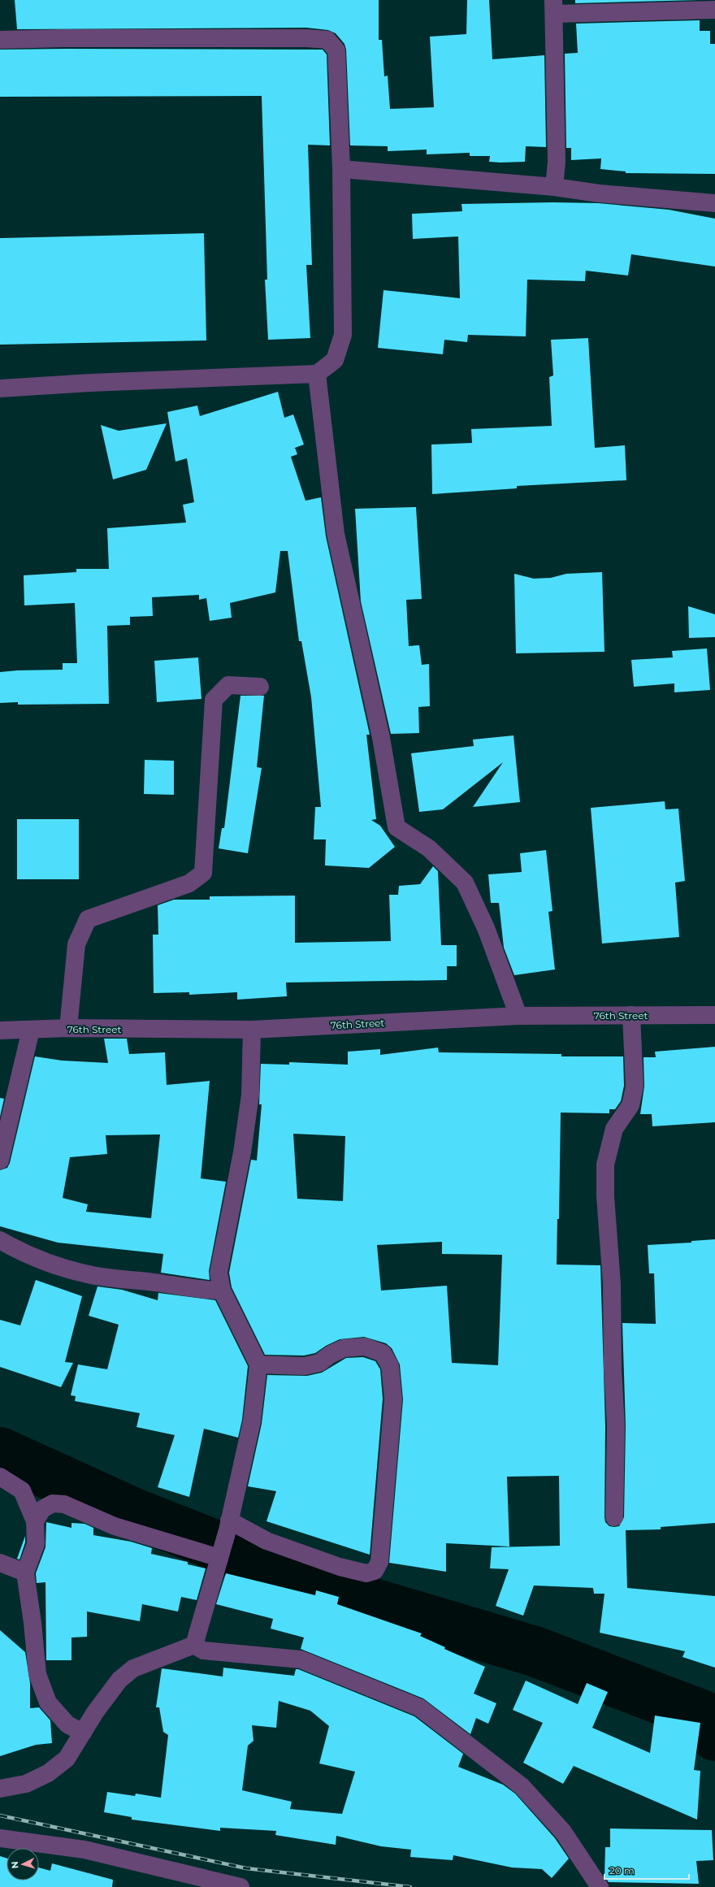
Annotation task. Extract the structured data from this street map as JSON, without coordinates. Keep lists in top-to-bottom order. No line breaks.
{"streets":{"street":["76th Street"]},"scale_bar":"20 m","north":"left"}
